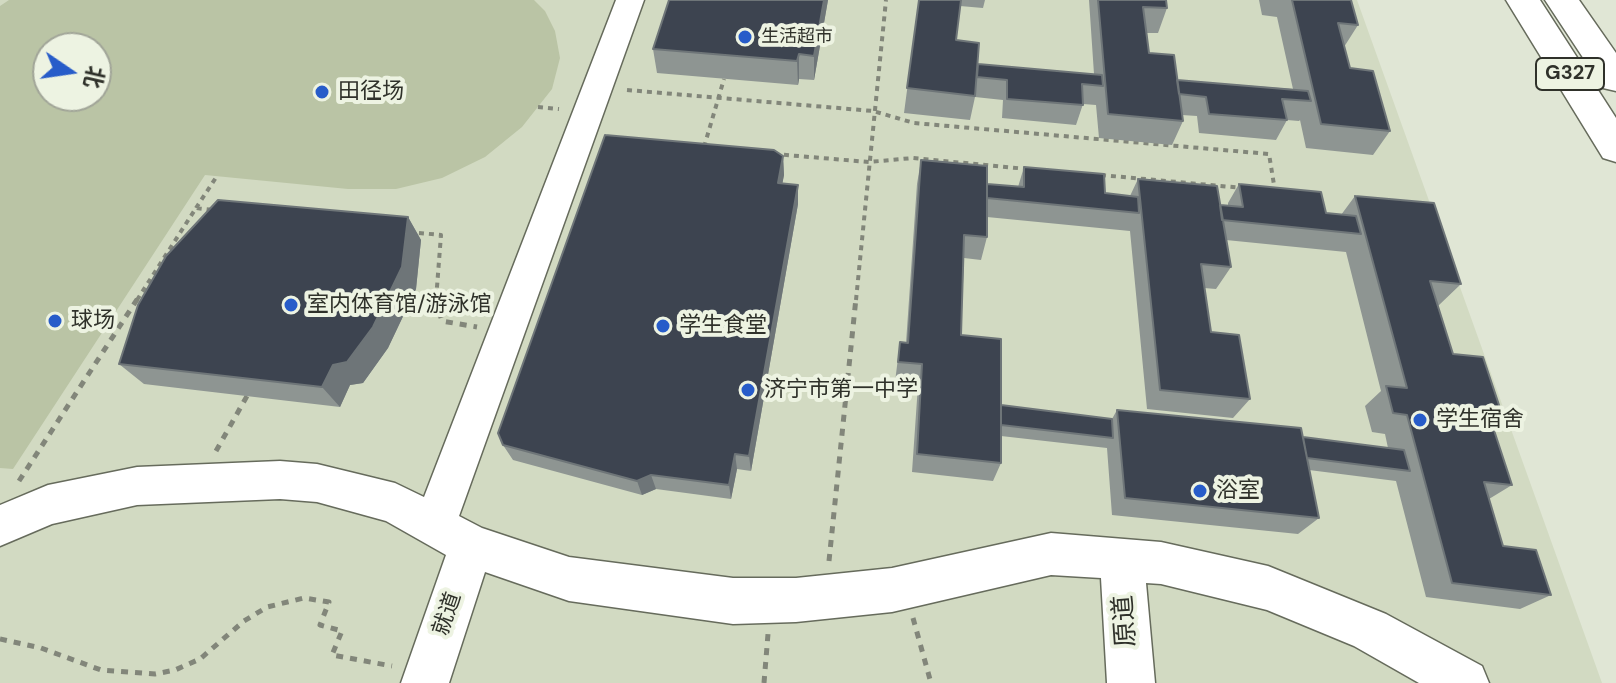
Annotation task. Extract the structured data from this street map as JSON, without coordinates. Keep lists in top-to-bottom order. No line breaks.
{"streets":{"highway":["G327"],"street":["就道","原道"]},"places":["生活超市","田径场","室内体育馆/游泳馆","球场","学生食堂","济宁市第一中学","学生宿舍","浴室"],"north":"right"}
